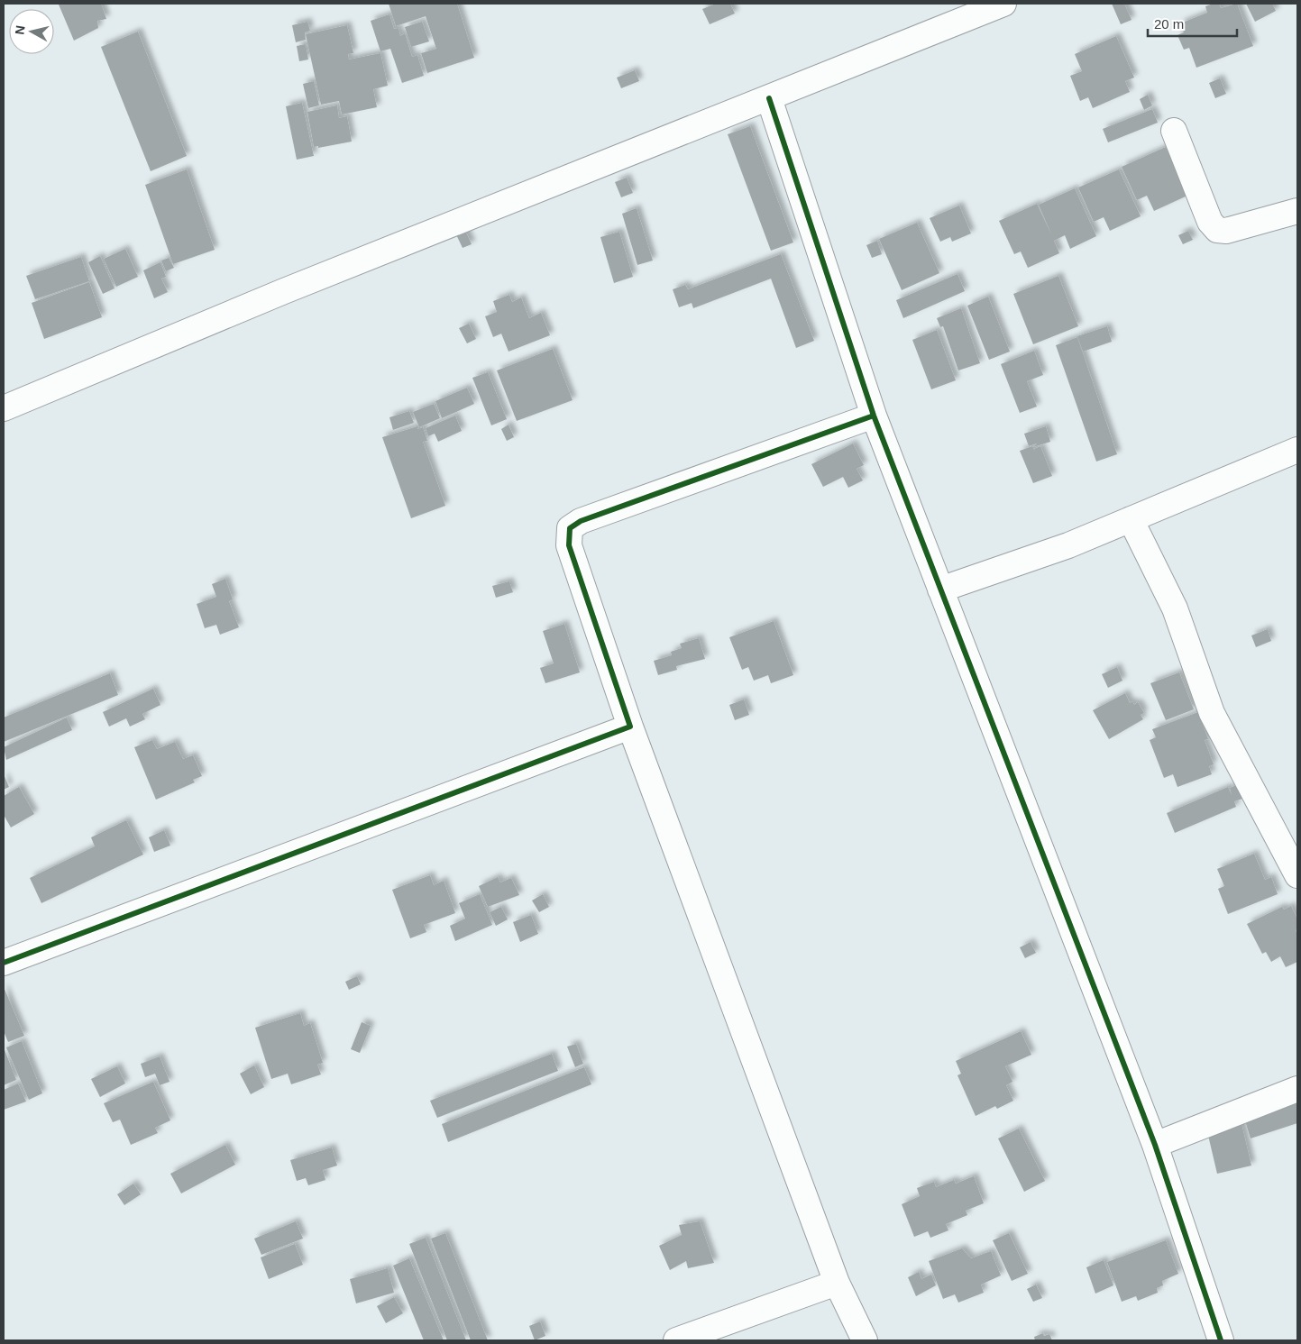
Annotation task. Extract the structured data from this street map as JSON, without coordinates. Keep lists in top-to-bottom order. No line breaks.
{"scale_bar":"20 m","north":"left"}
